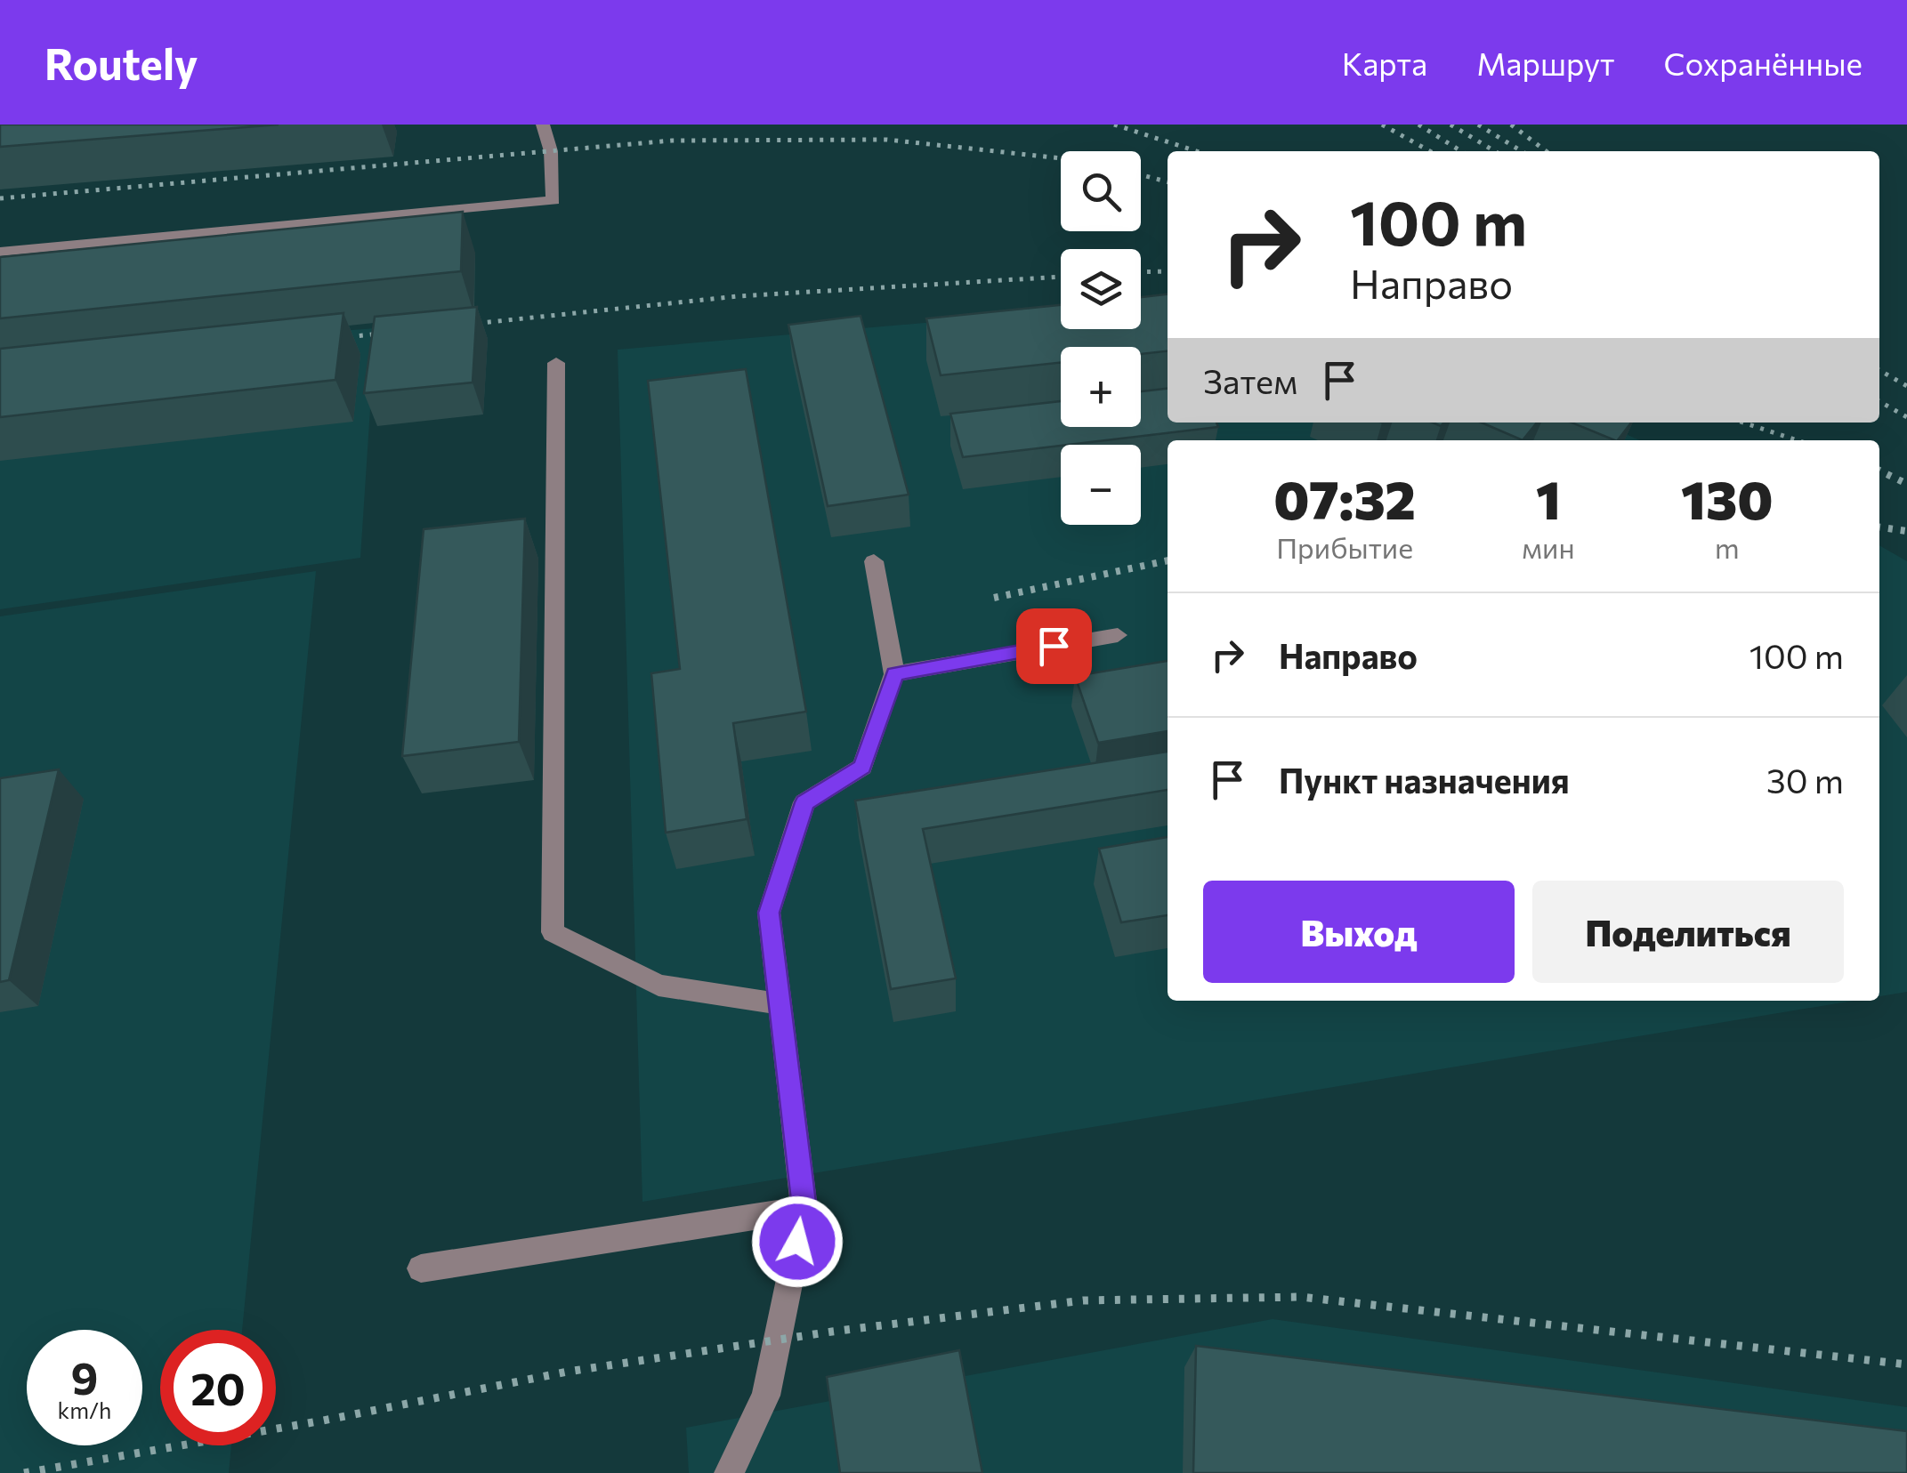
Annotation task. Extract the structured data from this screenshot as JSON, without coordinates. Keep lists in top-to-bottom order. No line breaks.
{"page":{"header":"Routely","nav":["Карта","Маршрут","Сохранённые"],"map_buttons":["+","−"],"turn":["100 m","Направо"],"then":"Затем","eta":["07:32","Прибытие","1","мин","130","m"],"list":[{"name":"Направо","value":"100 m"},{"name":"Пункт назначения","value":"30 m"}],"buttons":["Выход","Поделиться"],"speed":"9 km/h","limit":"20"}}
